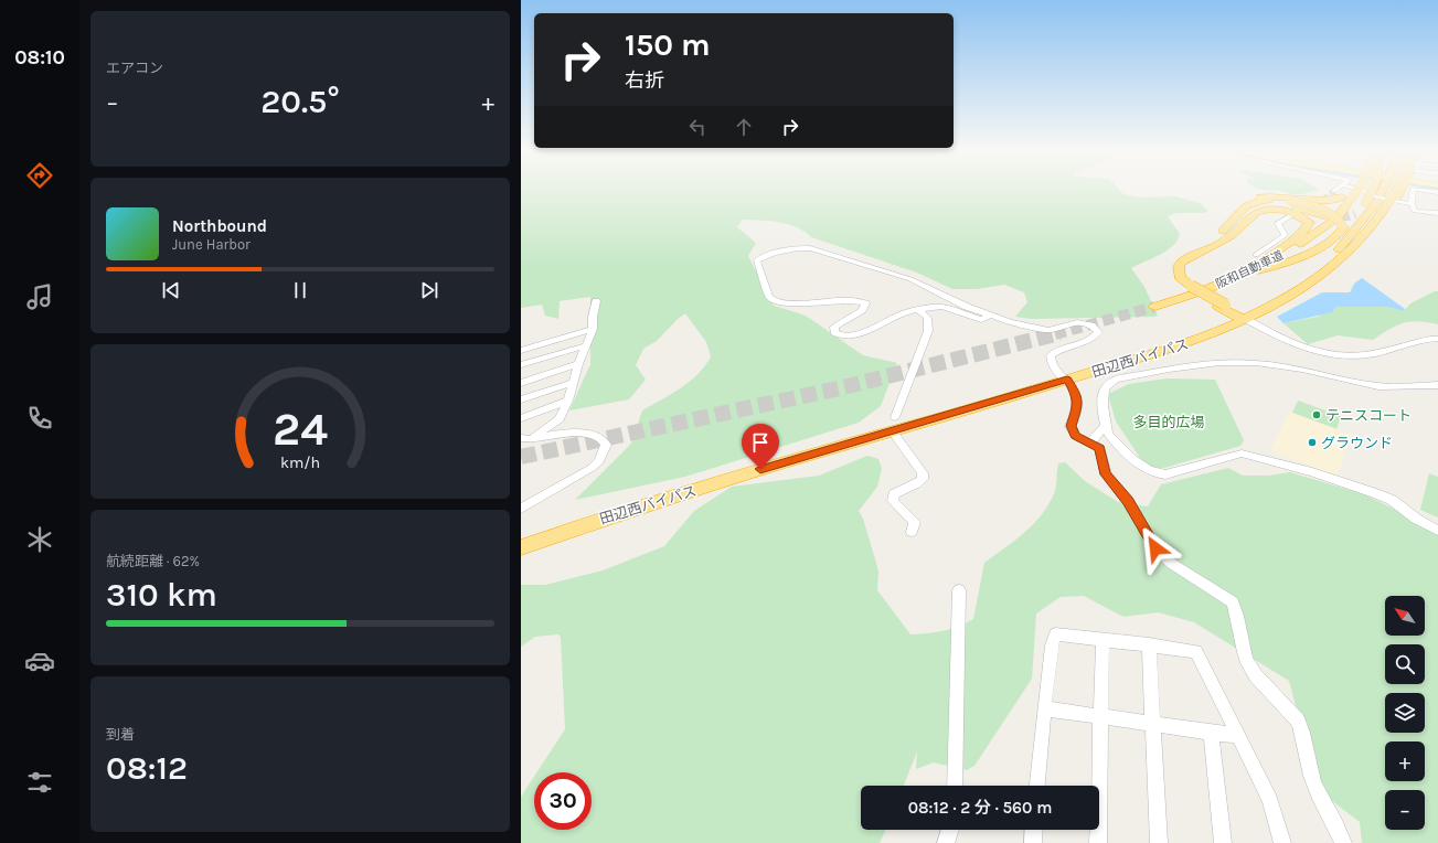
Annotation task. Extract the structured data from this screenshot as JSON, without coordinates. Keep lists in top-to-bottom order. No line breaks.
{"streets":{"highway":["阪和自動車道","田辺西バイパス"]},"parks":["多目的広場"],"places":["テニスコート","グラウンド"],"north":"top left","page":{"tabs":"08:10","tile":["エアコン",["航続距離 · 62%","310 km"],["到着","08:12"]],"turn":["150 m","右折"],"heat":["−","20.5°","+"],"song":["Northbound","June Harbor"],"map_buttons":["+","−"],"limit":"30","trip":"08:12 · 2 分 · 560 m","gauge":["24","km/h"]}}
